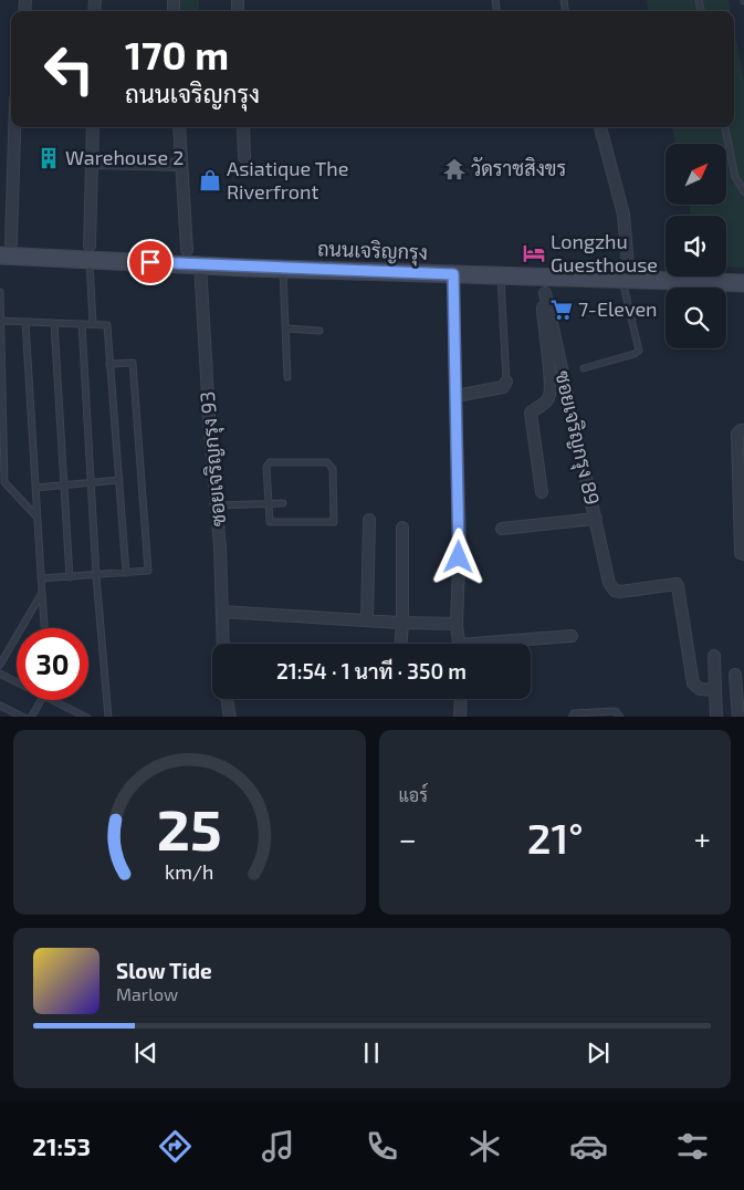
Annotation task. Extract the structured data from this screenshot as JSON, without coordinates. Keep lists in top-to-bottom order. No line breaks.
{"streets":{"main road":["ถนนเจริญกรุง"],"street":["ซอยเจริญกรุง 89","ซอยเจริญกรุง 93"]},"crossings":[["ถนนเจริญกรุง","ซอยเจริญกรุง 89"],["ถนนเจริญกรุง","ซอยเจริญกรุง 93"]],"places":{"building":["Warehouse 2"],"temple":["วัดราชสิงขร"],"shop":["Asiatique The Riverfront"],"hotel":["Longzhu Guesthouse"],"supermarket":["7-Eleven"]},"north":"top right","page":{"turn":["170 m","ถนนเจริญกรุง"],"limit":"30","trip":"21:54 · 1 นาที · 350 m","tile":"แอร์","heat":["−","21°","+"],"song":["Slow Tide","Marlow"],"tabs":"21:53","gauge":["25","km/h"]}}
